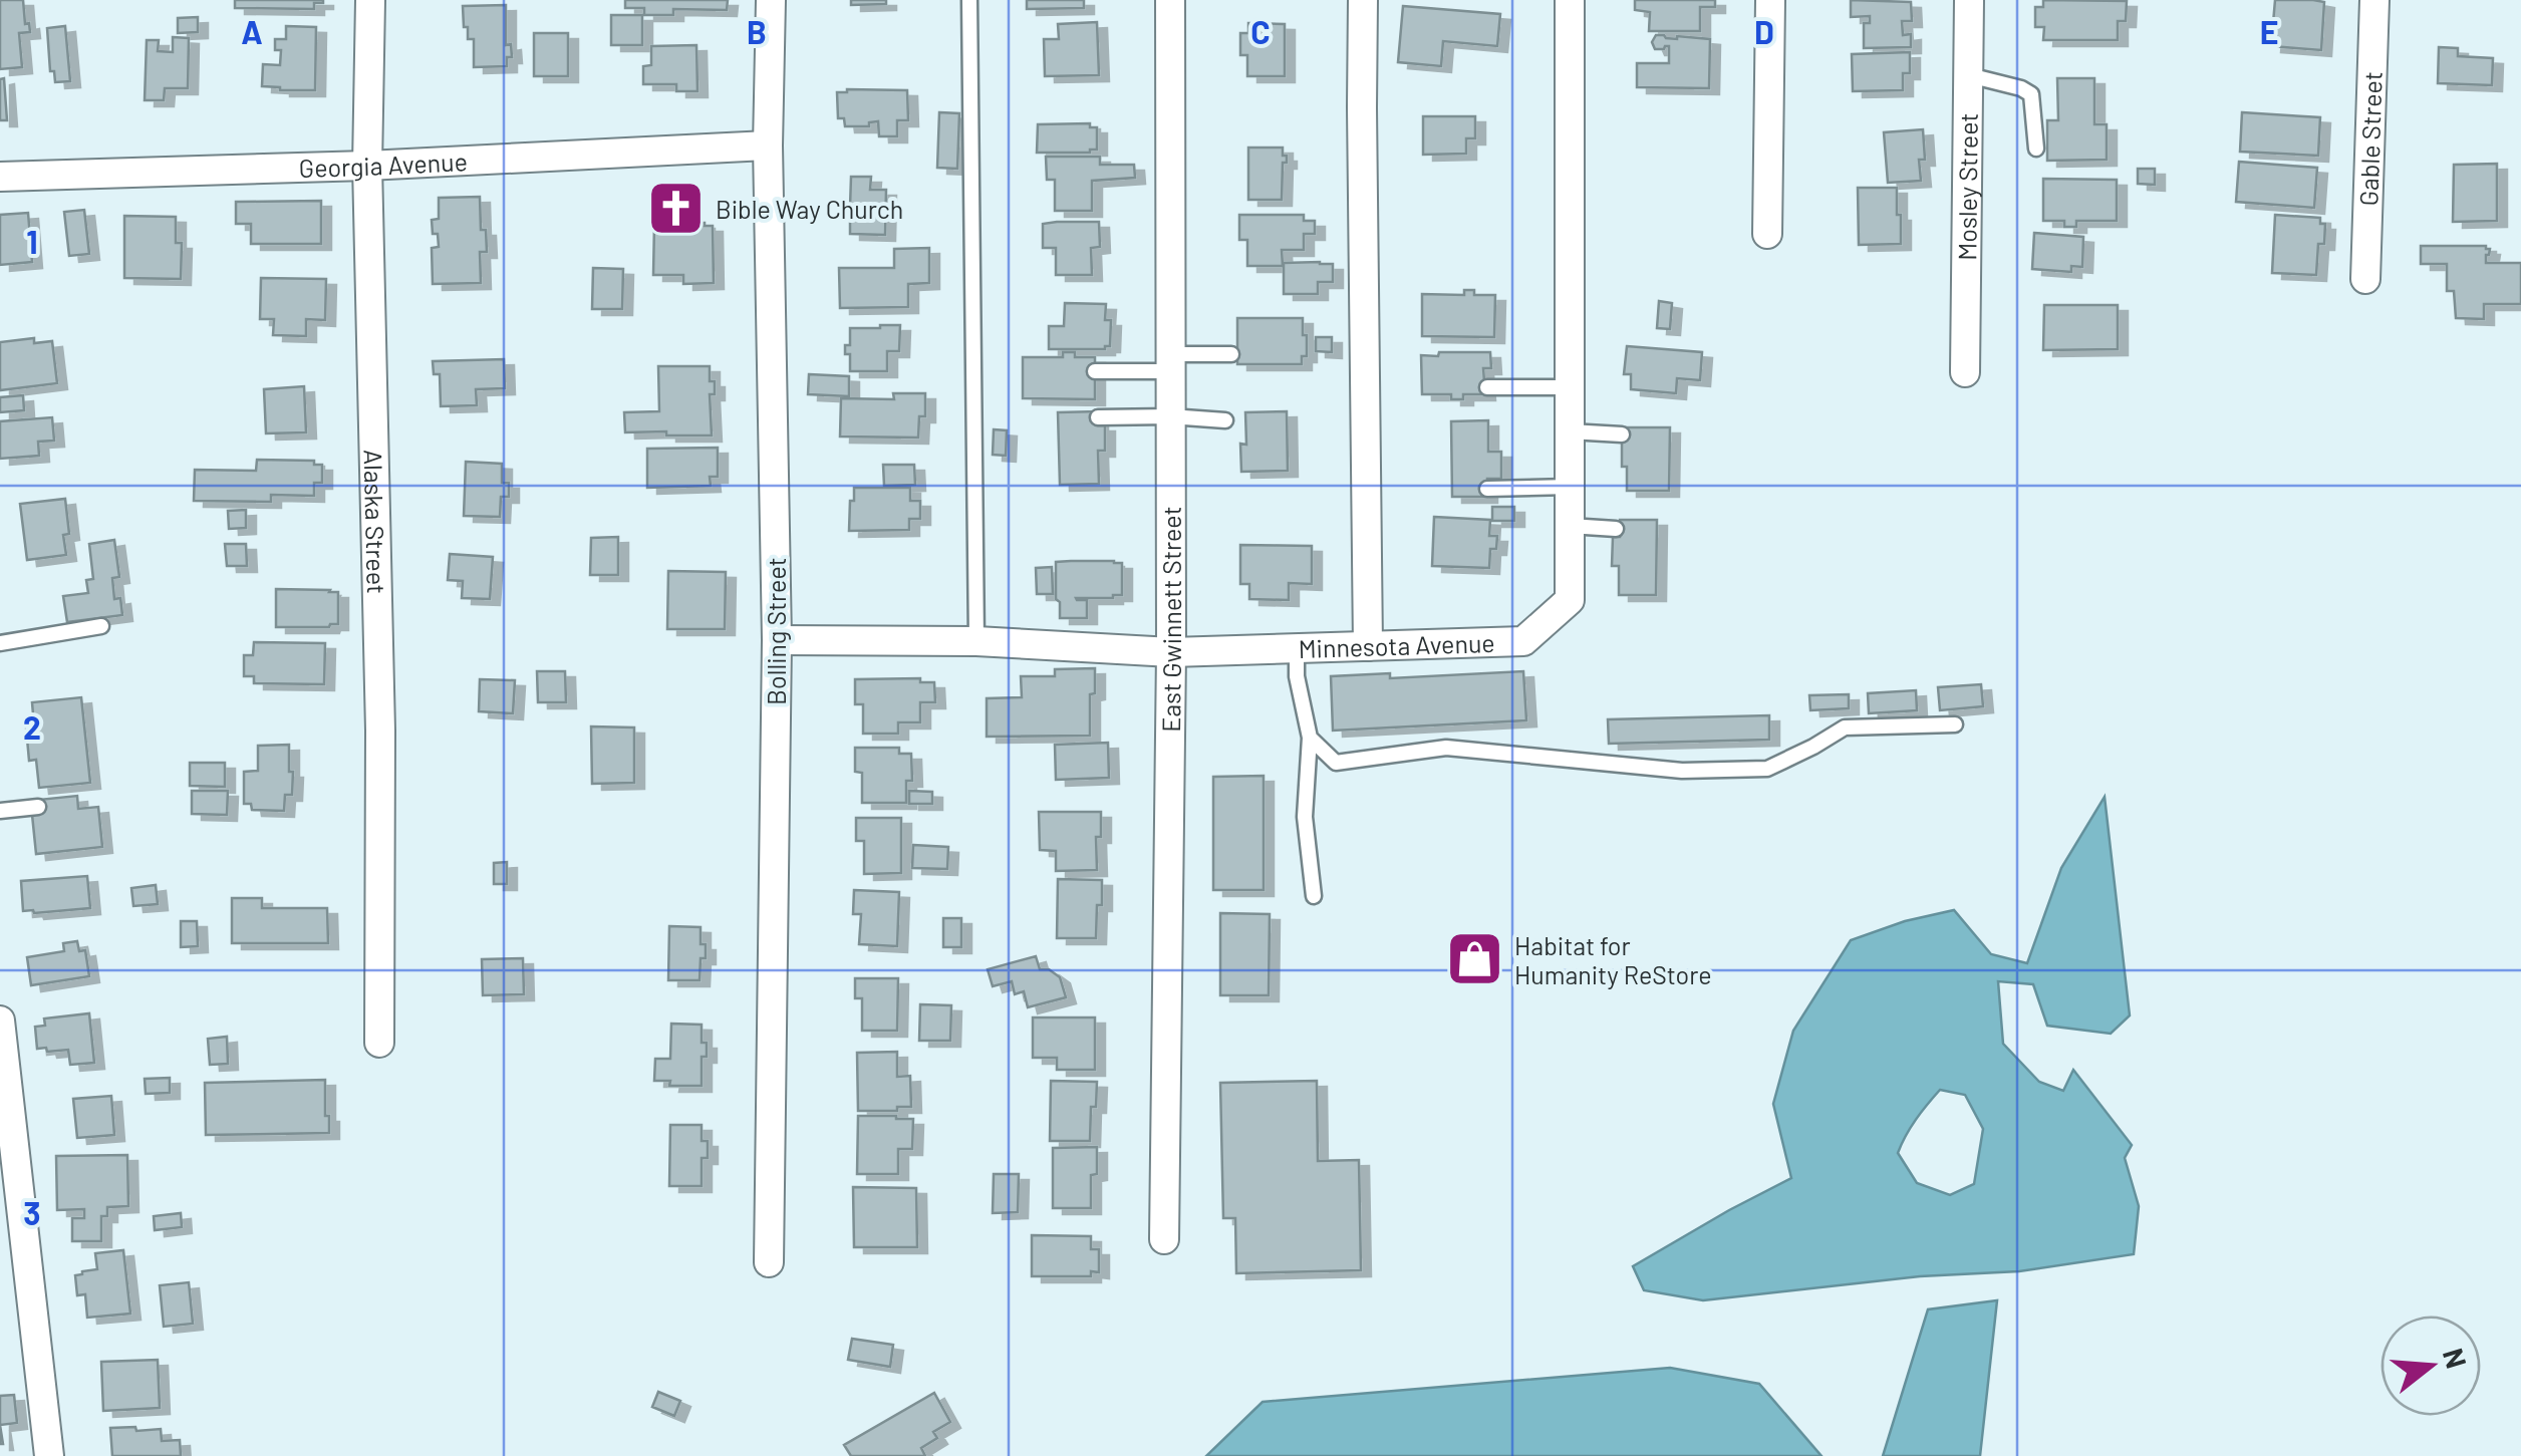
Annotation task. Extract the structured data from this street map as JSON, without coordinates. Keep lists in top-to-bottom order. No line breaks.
{"streets":{"street":["Gable Street","Georgia Avenue","Mosley Street","Alaska Street","East Gwinnett Street","Bolling Street","Minnesota Avenue"]},"crossings":[["Georgia Avenue","Alaska Street"],["Georgia Avenue","Bolling Street"],["East Gwinnett Street","Minnesota Avenue"],["Bolling Street","Minnesota Avenue"]],"places":{"church":["Bible Way Church"],"shop":["Habitat for Humanity ReStore"]},"north":"right","grid":{"columns":["A","B","C","D","E"],"rows":["1","2","3"]}}
